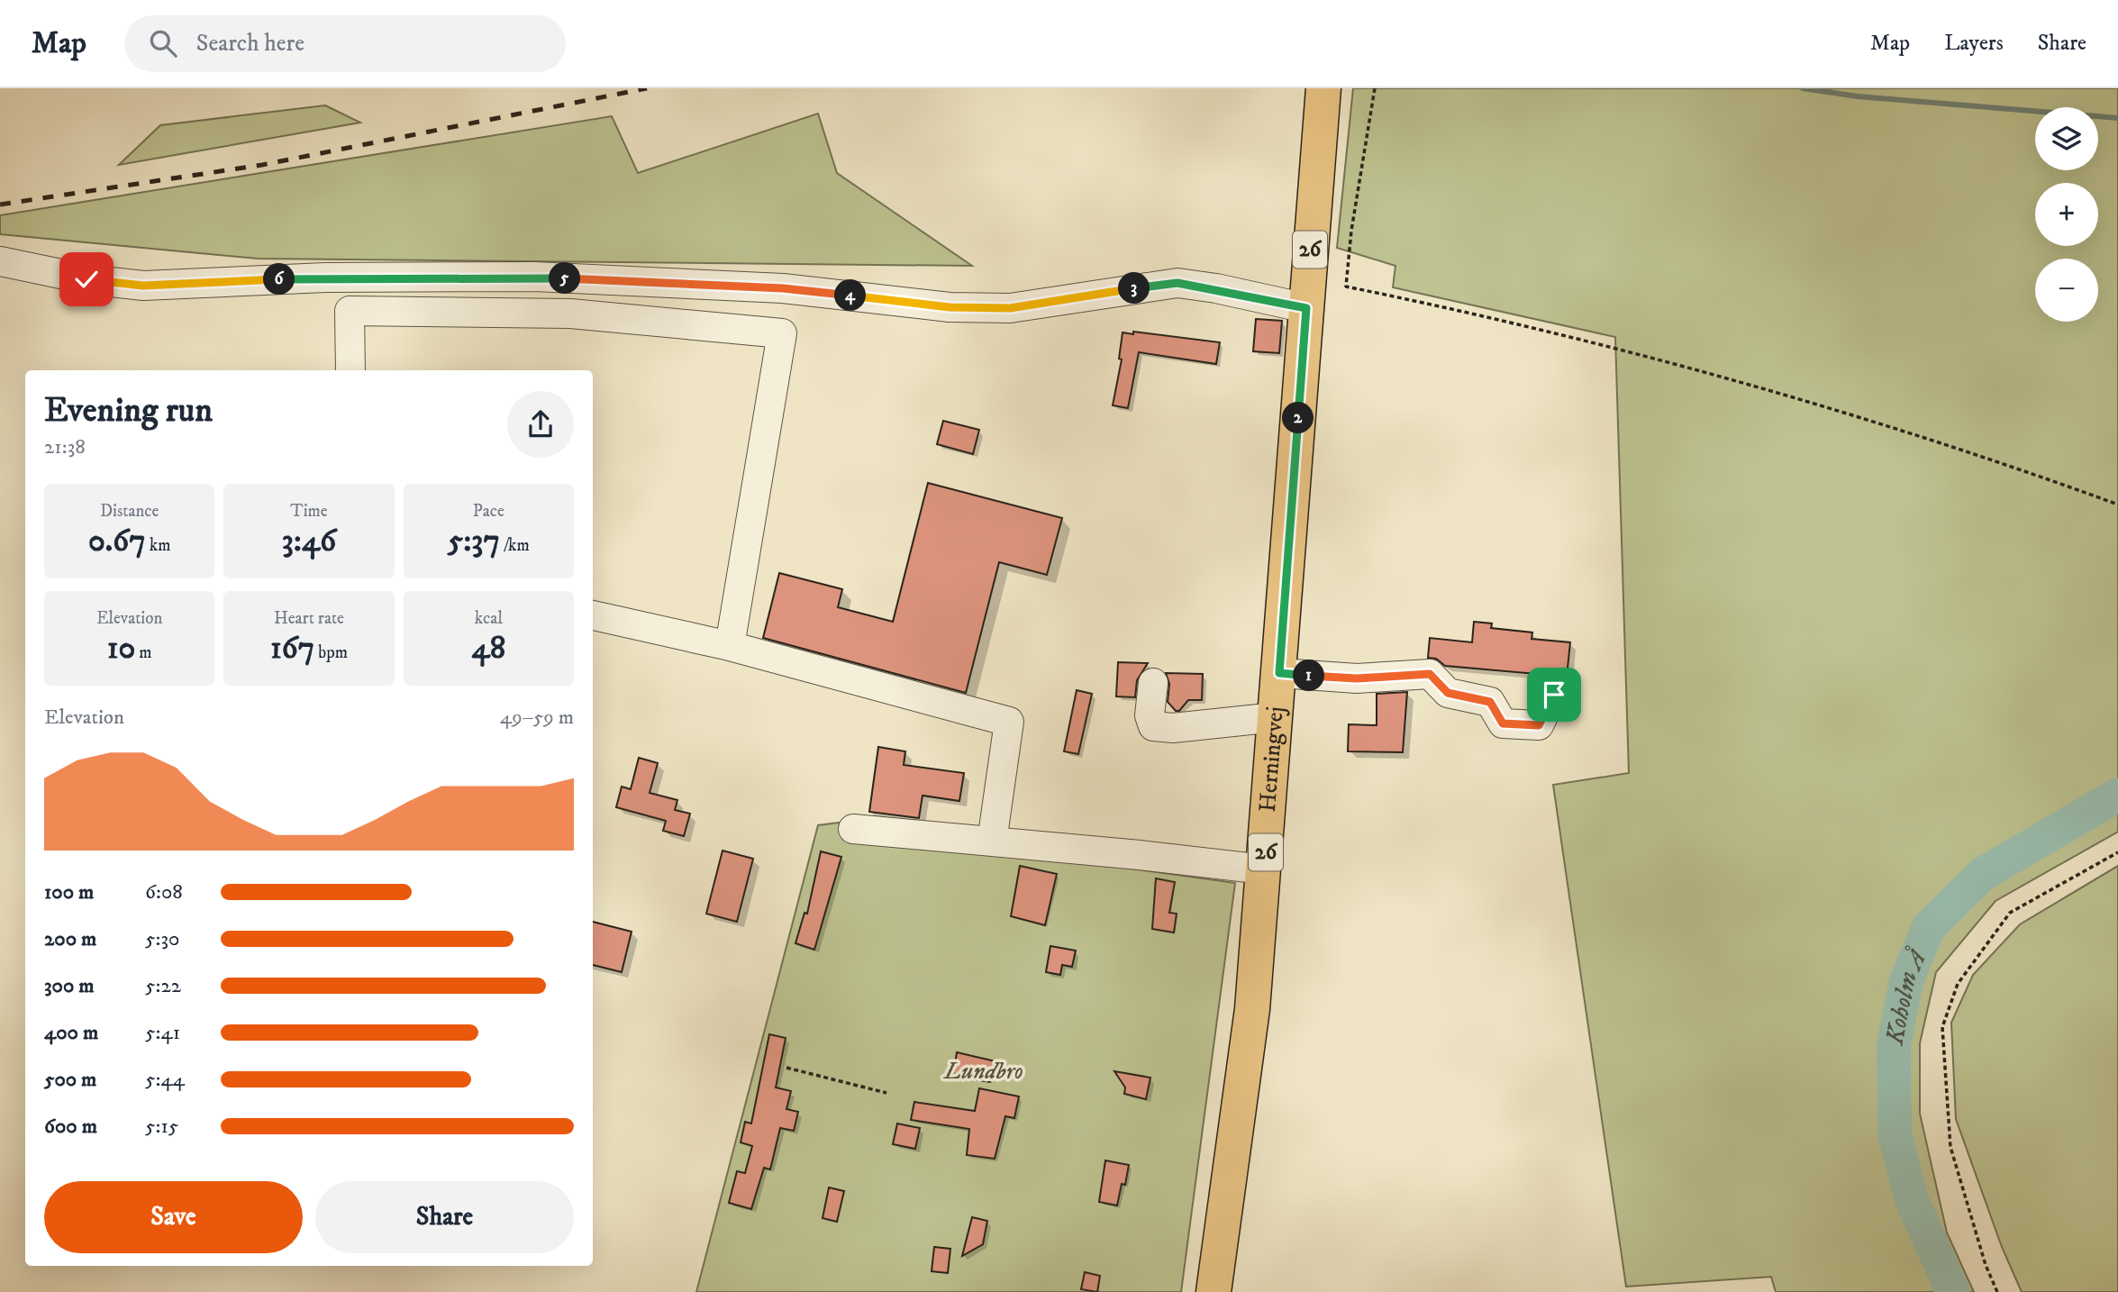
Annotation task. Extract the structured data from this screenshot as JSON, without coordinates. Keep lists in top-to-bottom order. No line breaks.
{"streets":{"main road":["26","Herningvej"]},"water":["Koholm Å"],"parks":["Lundbro"],"page":{"header":"Map","search":"Search here","nav":["Map","Layers","Share"],"map_buttons":["+","−"],"pins":["5","6","3","4","2","1"],"heading":["Evening run","21:38"],"stats":[["Distance","0.67 km"],["Time","3:46"],["Pace","5:37 /km"],["Elevation","10 m"],["Heart rate","167 bpm"],["kcal","48"]],"chart":["Elevation","49–59 m"],"list":[{"name":"100 m","note":"6:08"},{"name":"200 m","note":"5:30"},{"name":"300 m","note":"5:22"},{"name":"400 m","note":"5:41"},{"name":"500 m","note":"5:44"},{"name":"600 m","note":"5:15"}],"buttons":["Save","Share"]}}
